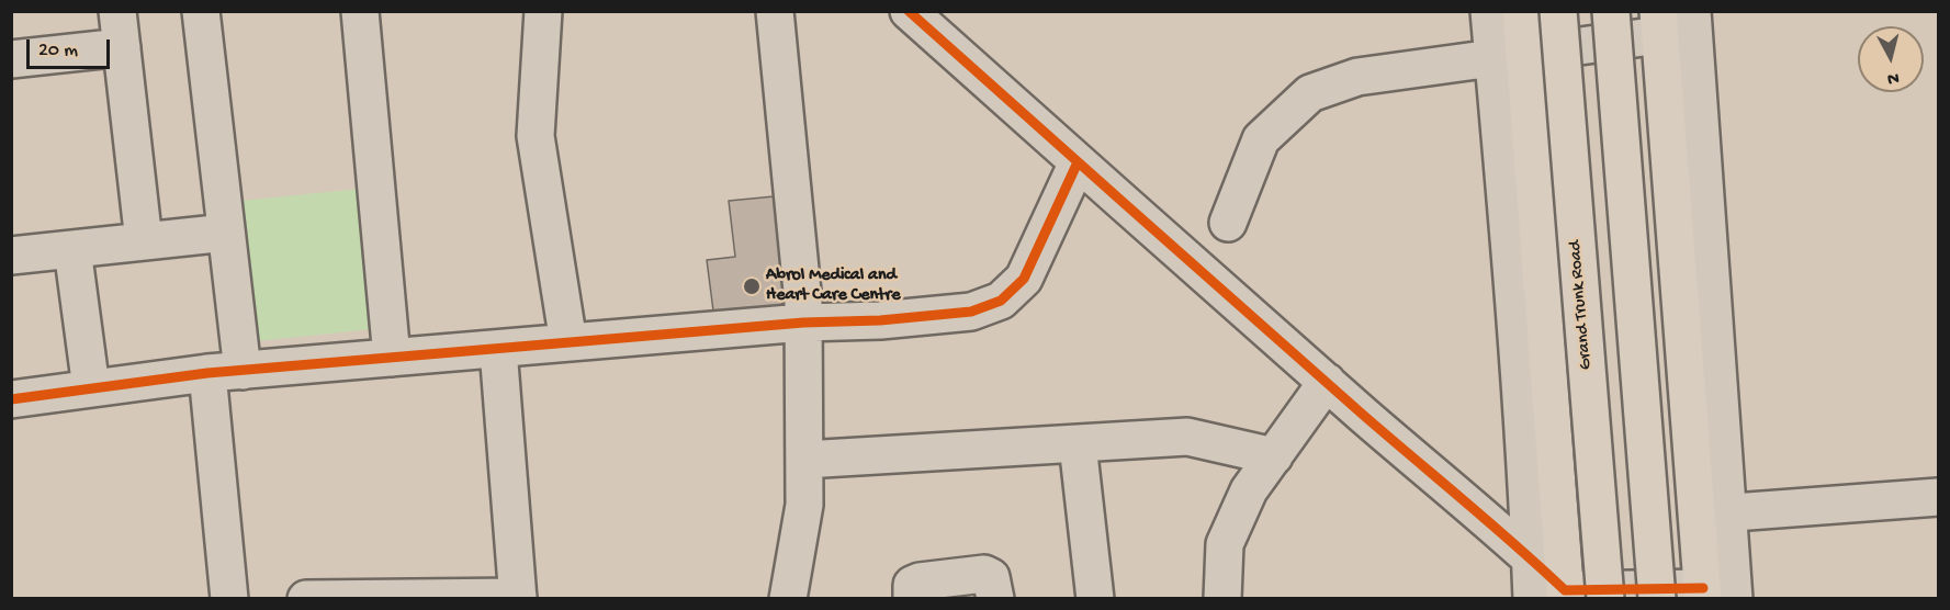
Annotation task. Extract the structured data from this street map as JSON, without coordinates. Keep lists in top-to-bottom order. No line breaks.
{"streets":{"highway":["Grand Trunk Road"]},"places":["Abrol Medical and Heart Care Centre"],"scale_bar":"20 m","north":"bottom"}
